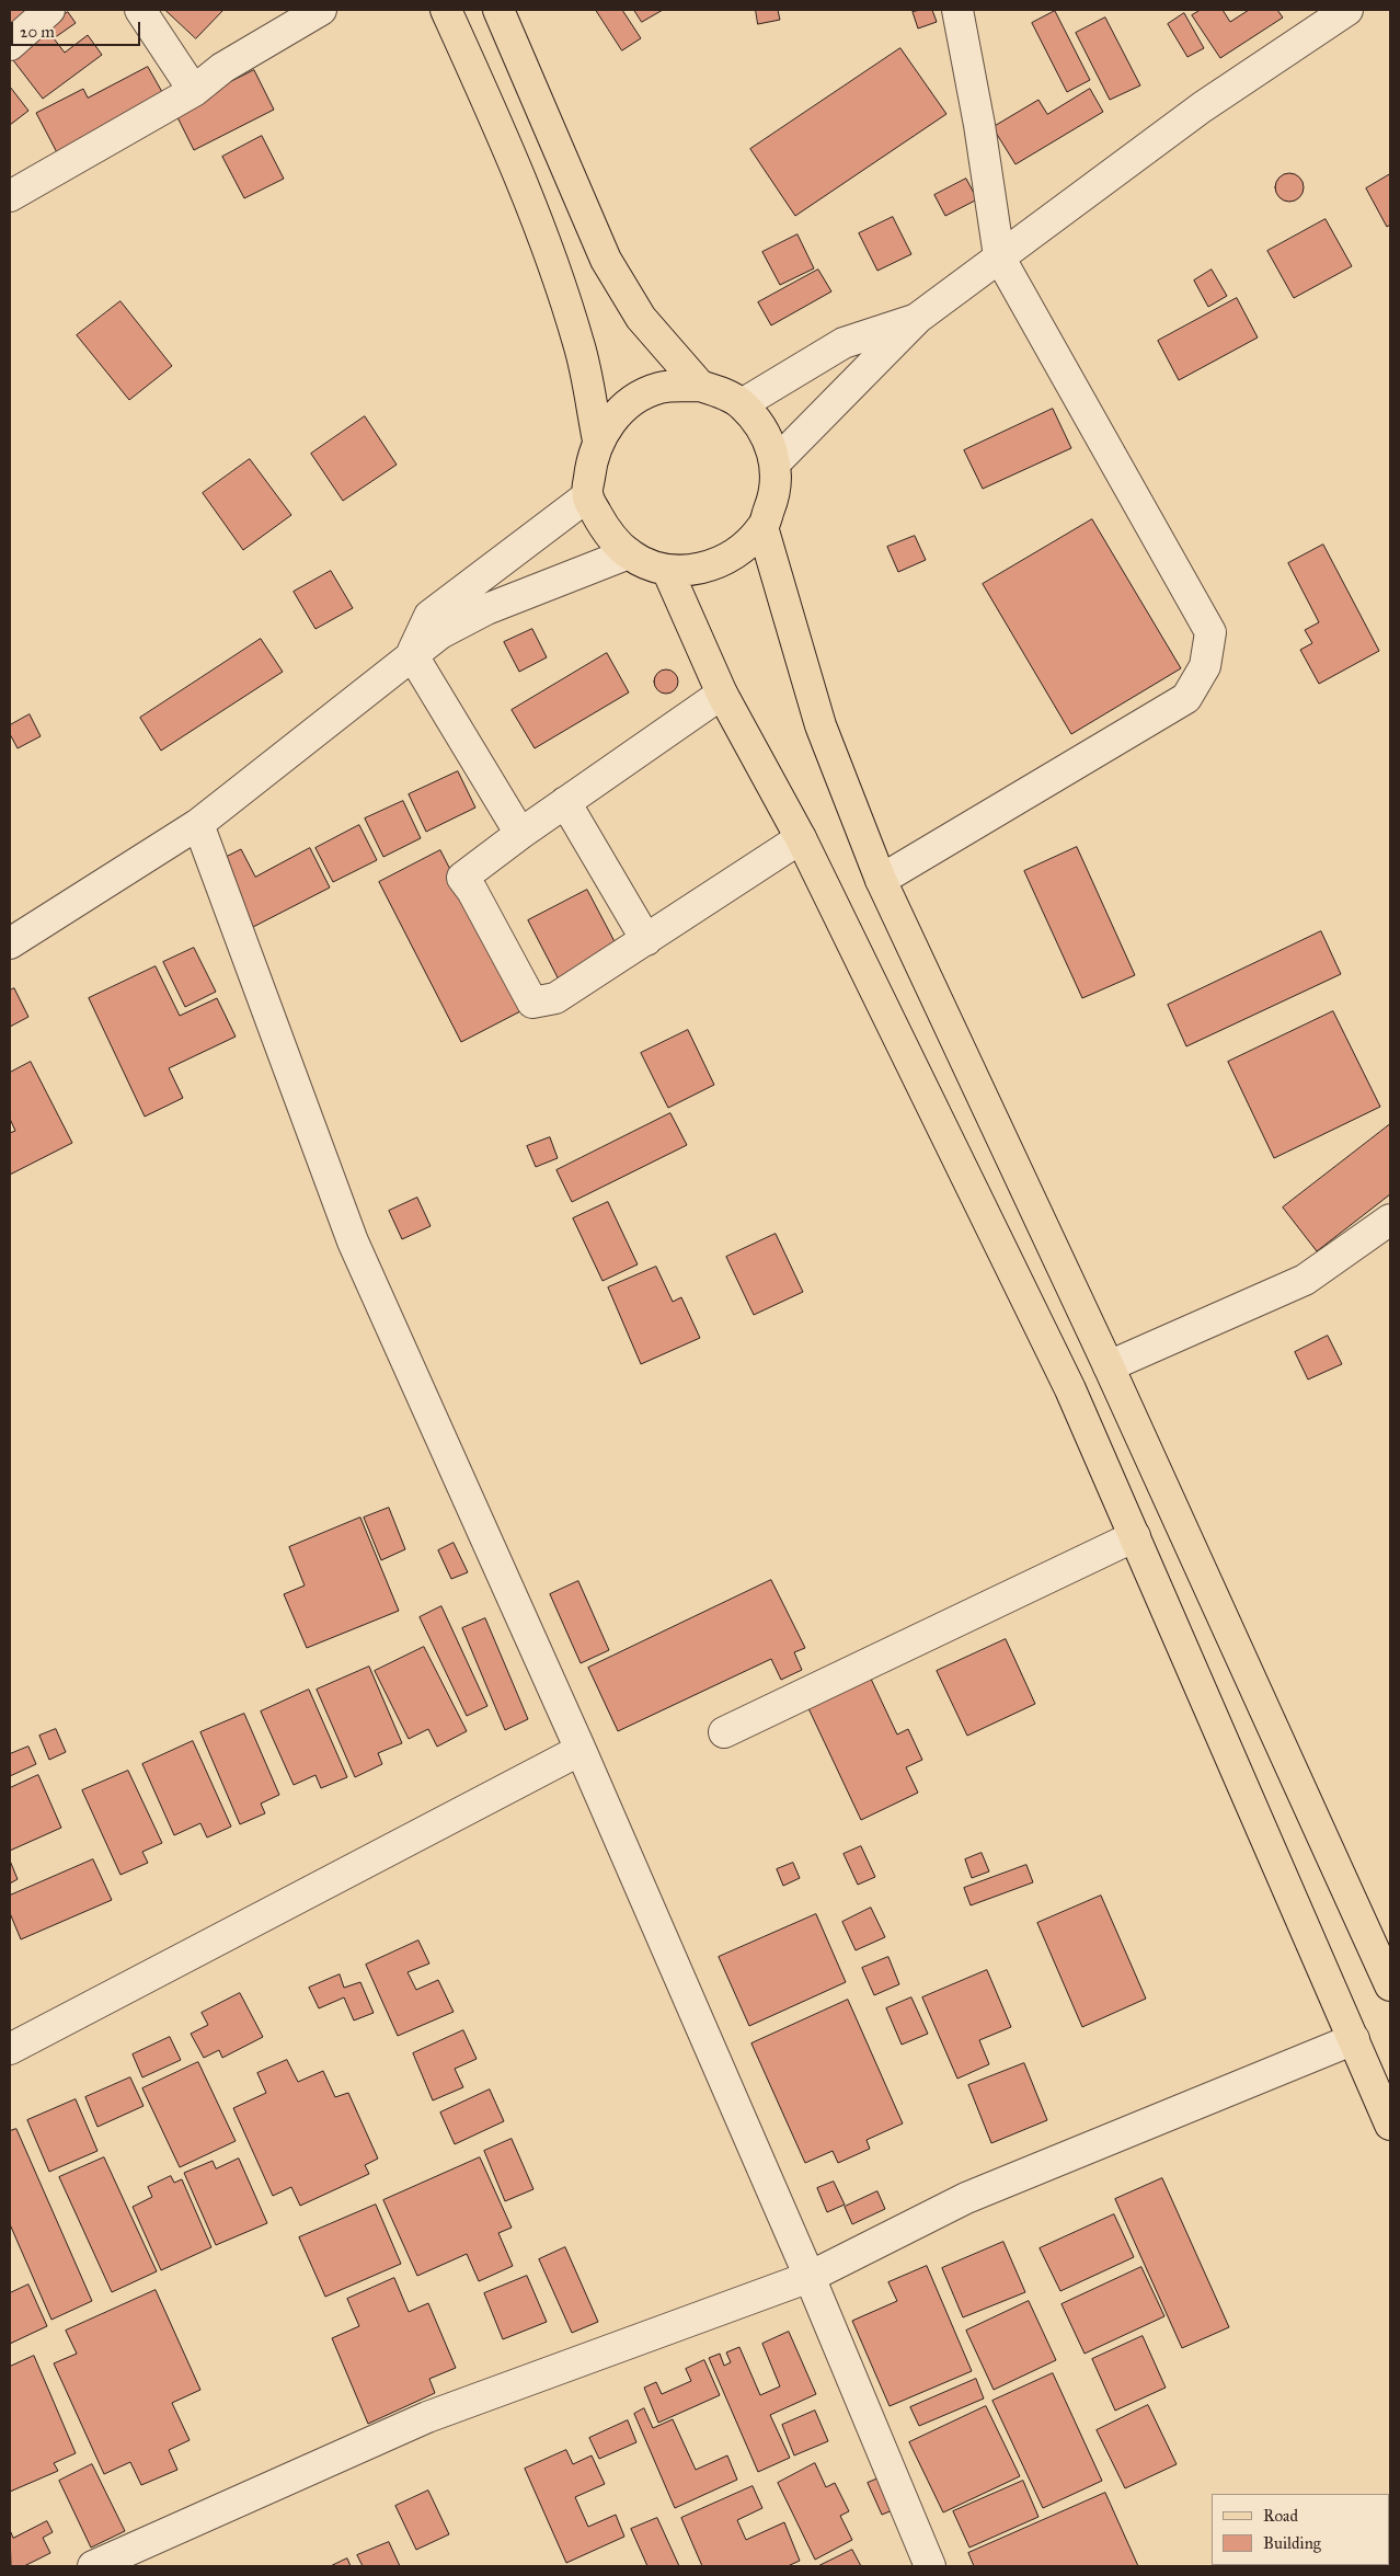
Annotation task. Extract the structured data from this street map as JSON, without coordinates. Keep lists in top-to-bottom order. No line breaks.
{"legend":["Road","Building"],"scale_bar":"20 m"}
